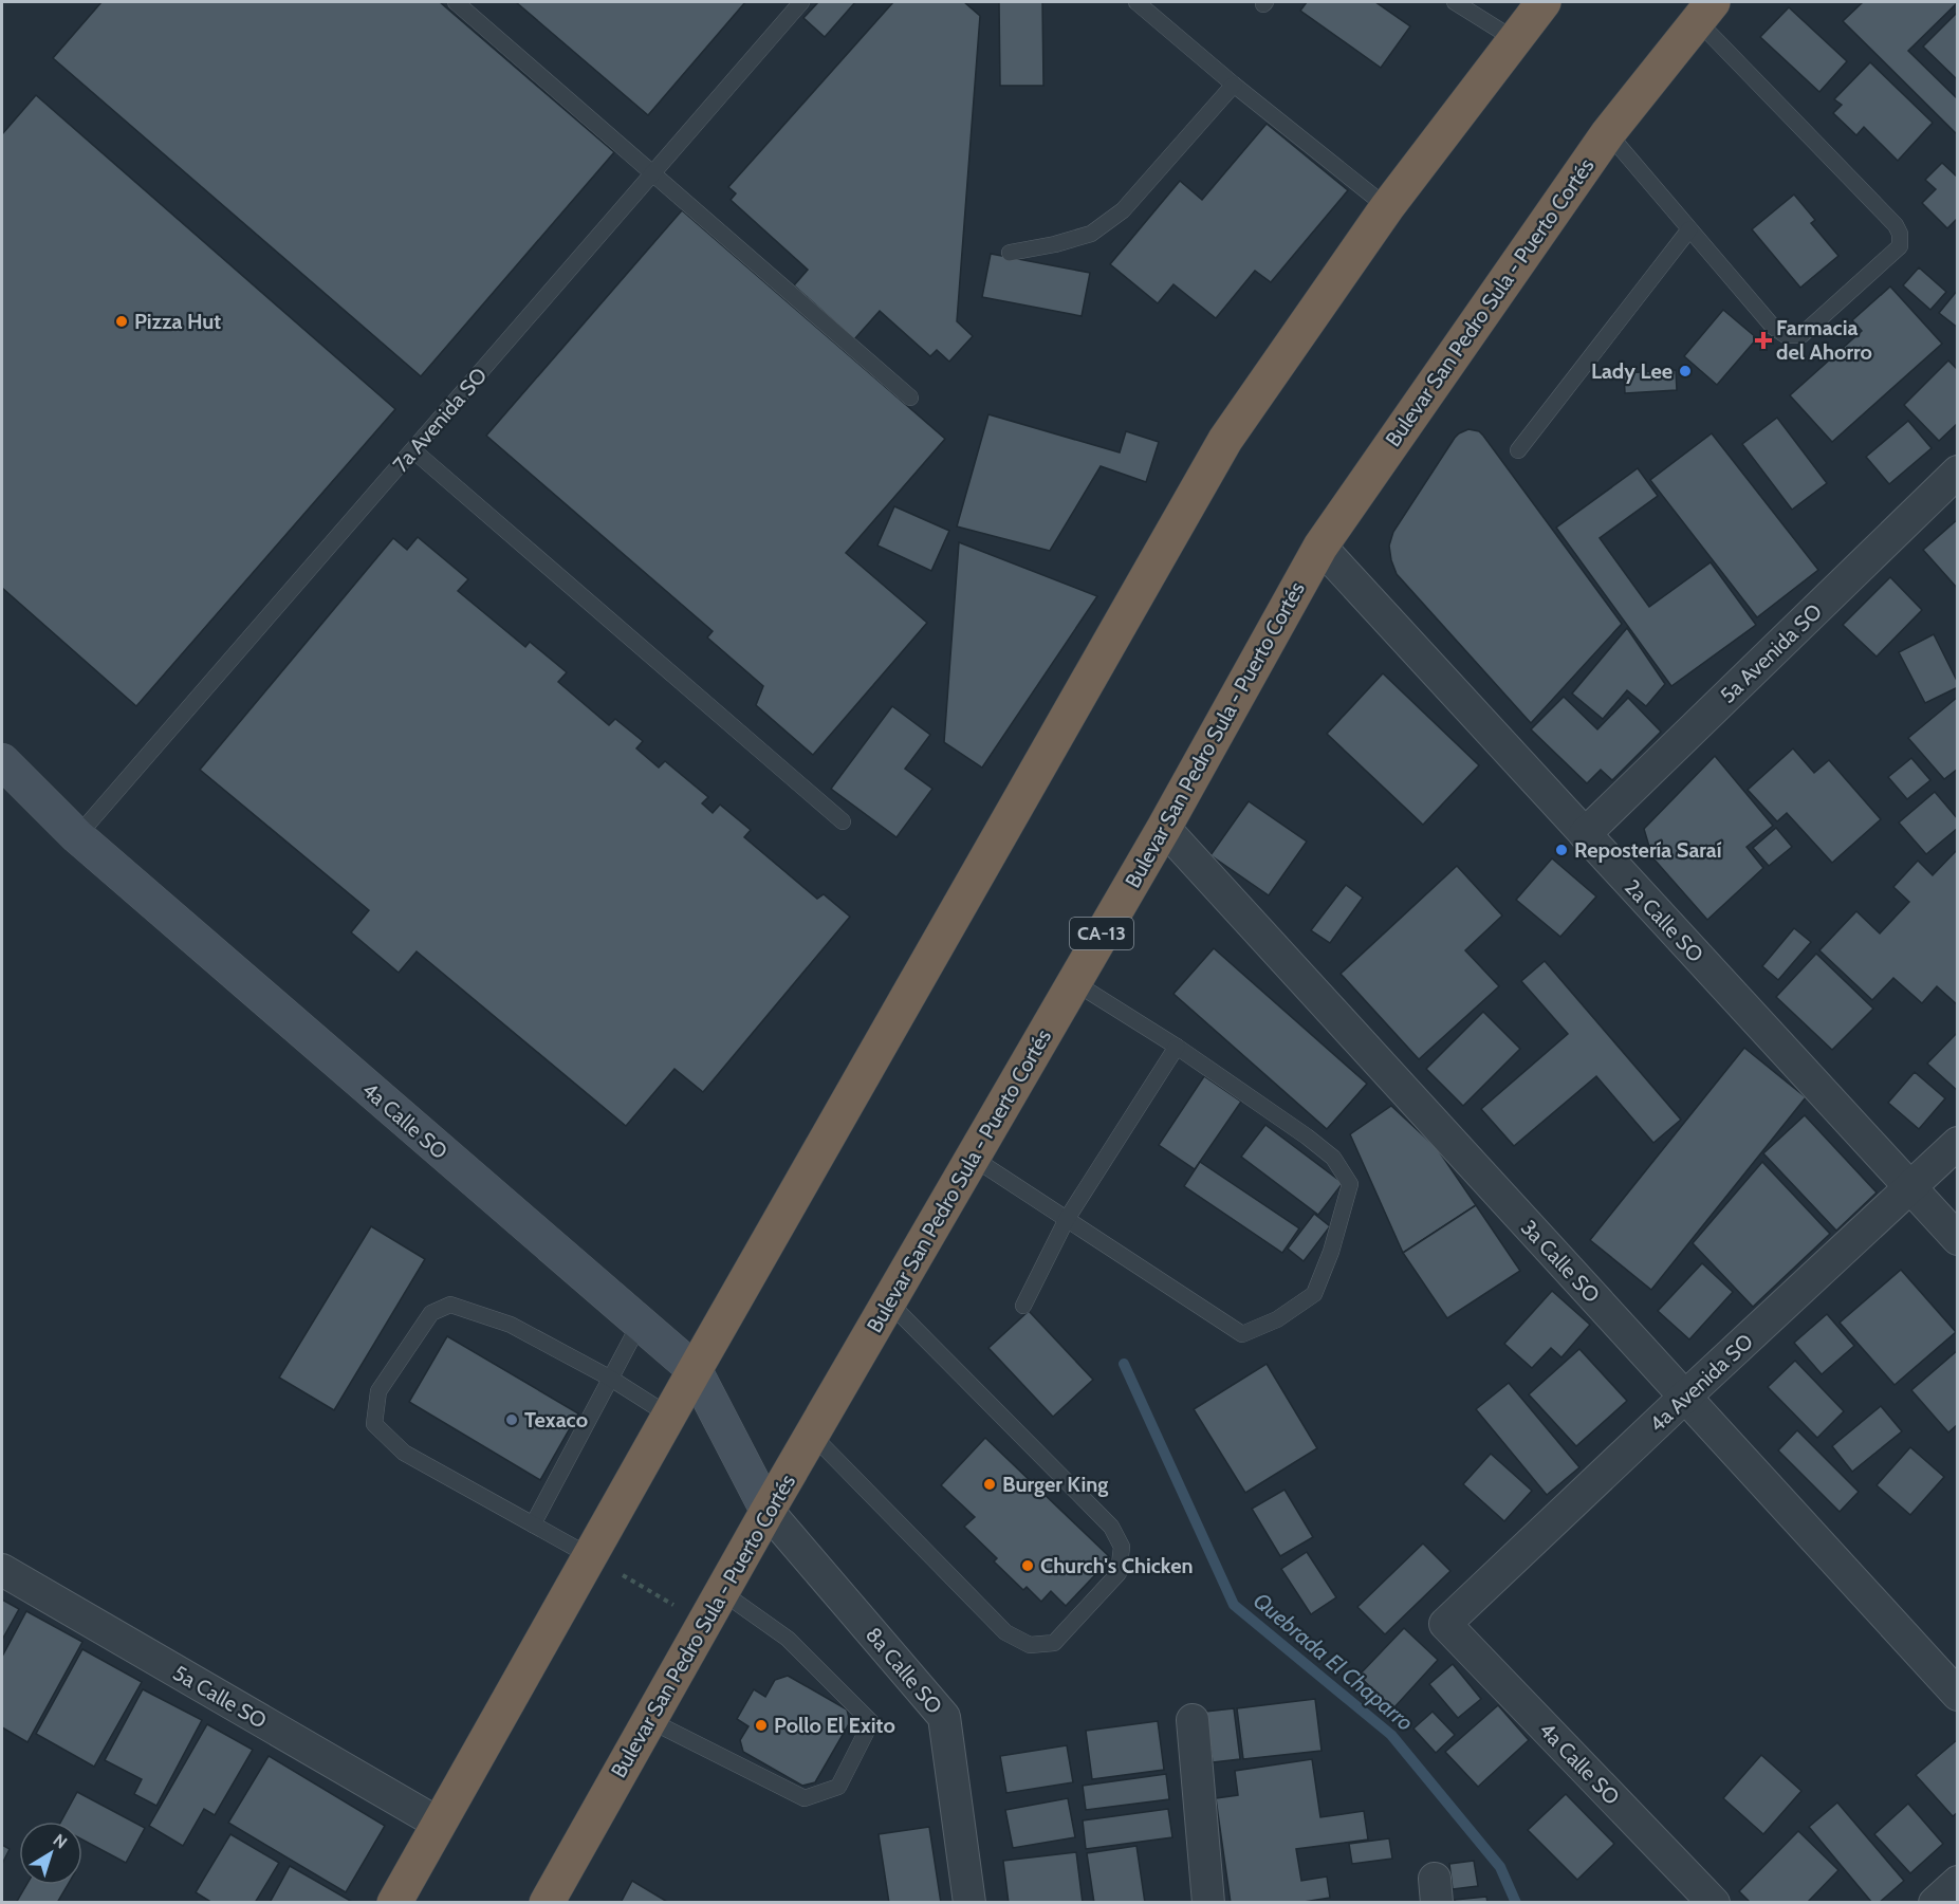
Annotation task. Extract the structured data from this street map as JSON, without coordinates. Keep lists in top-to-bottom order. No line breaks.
{"streets":{"highway":["Bulevar San Pedro Sula - Puerto Cortés","CA-13"],"street":["5a Avenida SO","2a Calle SO","4a Calle SO","3a Calle SO","4a Avenida SO","8a Calle SO","5a Calle SO"],"lane":["7a Avenida SO"]},"crossings":[["Bulevar San Pedro Sula - Puerto Cortés","2a Calle SO"],["Bulevar San Pedro Sula - Puerto Cortés","4a Calle SO"],["Bulevar San Pedro Sula - Puerto Cortés","3a Calle SO"],["Bulevar San Pedro Sula - Puerto Cortés","8a Calle SO"],["7a Avenida SO","4a Calle SO"],["5a Avenida SO","2a Calle SO"],["2a Calle SO","4a Avenida SO"],["4a Calle SO","4a Avenida SO"],["4a Calle SO","8a Calle SO"],["3a Calle SO","4a Avenida SO"]],"water":["Quebrada El Chaparro"],"places":{"other":["Pizza Hut","Lady Lee","Repostería Saraí","Texaco","Burger King","Church's Chicken","Pollo El Exito"],"health":["Farmacia del Ahorro"]},"north":"top right"}
